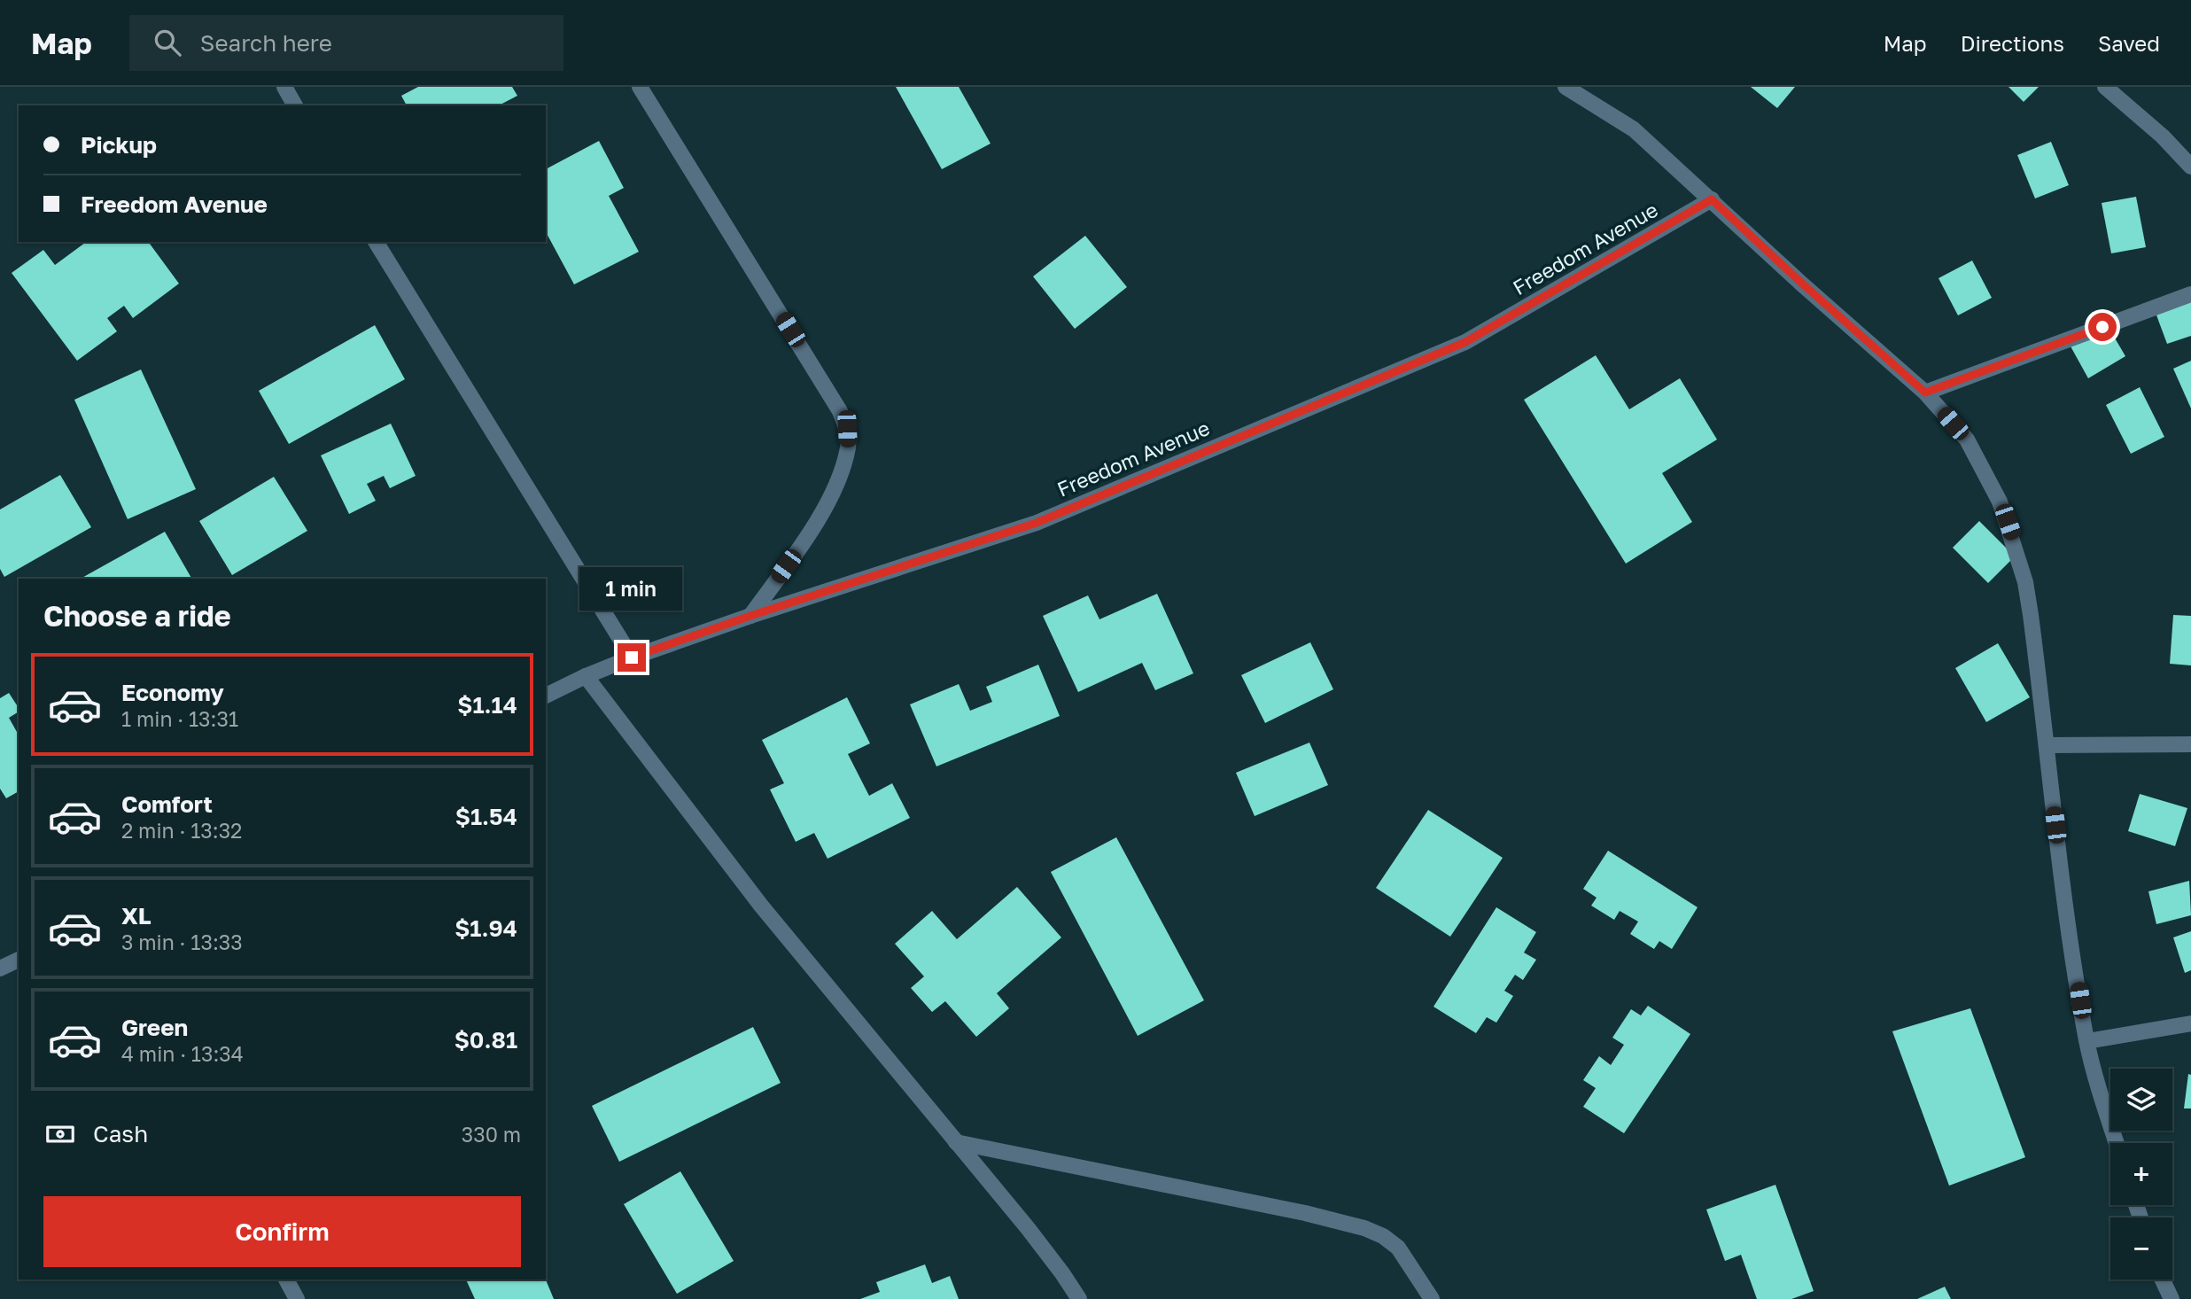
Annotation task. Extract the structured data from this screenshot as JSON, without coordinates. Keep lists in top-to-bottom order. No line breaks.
{"streets":{"street":["Freedom Avenue"]},"page":{"header":"Map","search":"Search here","nav":["Map","Directions","Saved"],"banner":["Pickup","Freedom Avenue"],"bubble":"1 min","heading":"Choose a ride","list":[{"name":"Economy","note":"1 min · 13:31","value":"$1.14"},{"name":"Comfort","note":"2 min · 13:32","value":"$1.54"},{"name":"XL","note":"3 min · 13:33","value":"$1.94"},{"name":"Green","note":"4 min · 13:34","value":"$0.81"}],"map_buttons":["+","−"],"pay":["Cash","330 m"],"buttons":"Confirm"}}
